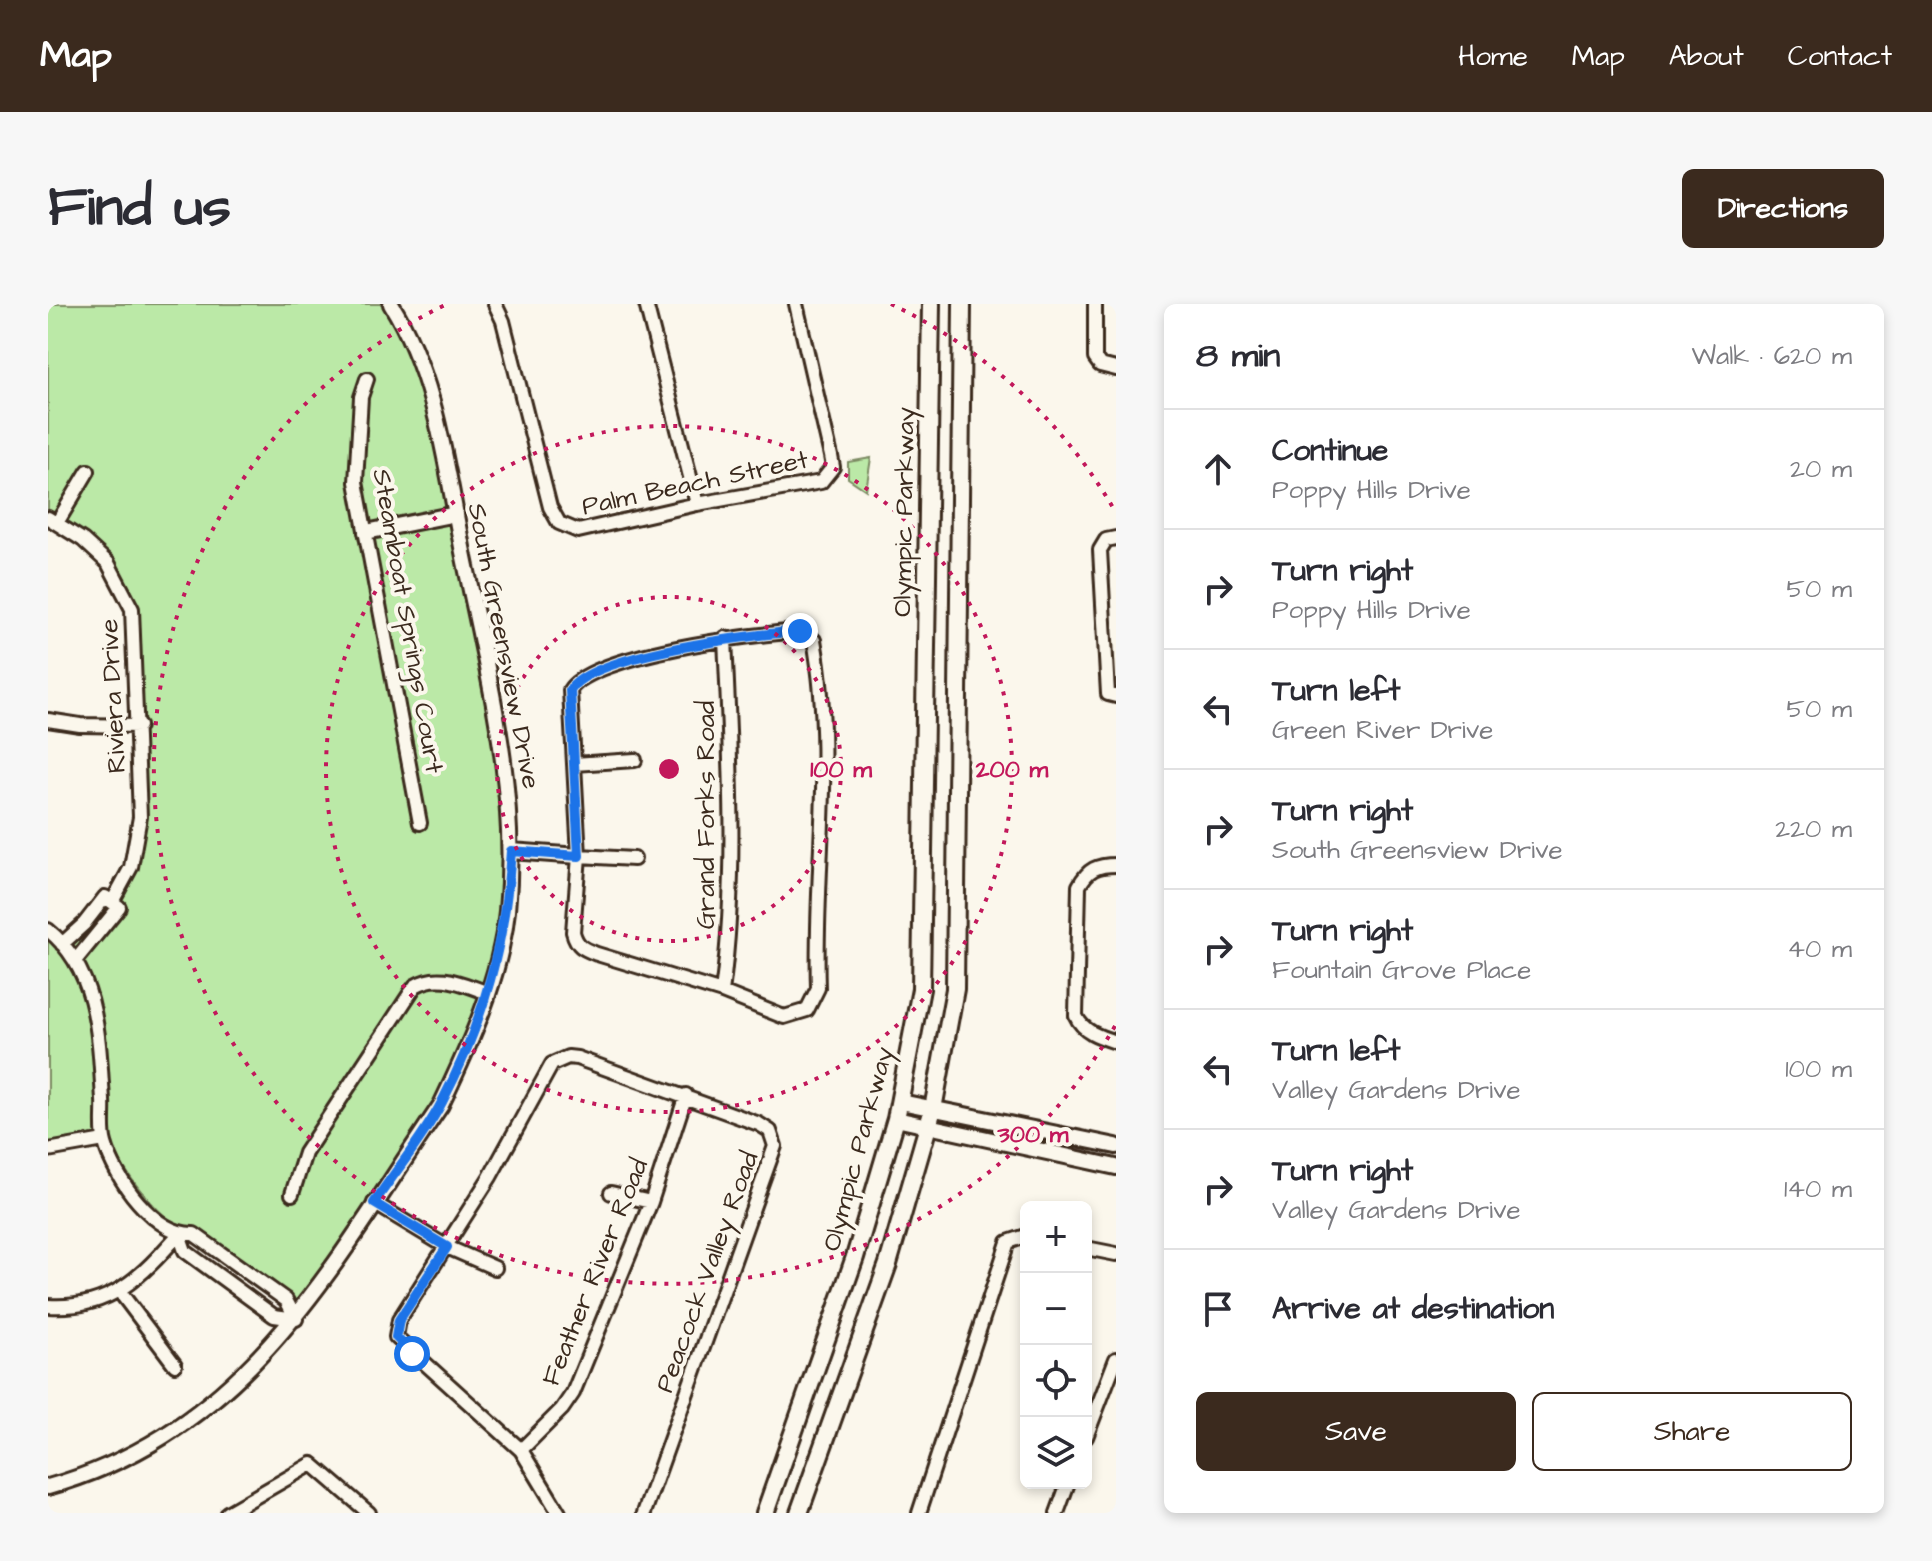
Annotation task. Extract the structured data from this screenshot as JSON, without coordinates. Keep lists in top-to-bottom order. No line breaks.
{"streets":{"main road":["Olympic Parkway"],"street":["Palm Beach Street","Steamboat Springs Court","South Greensview Drive","Riviera Drive","Grand Forks Road","Feather River Road","Peacock Valley Road"]},"crossings":[["Feather River Road","Peacock Valley Road"]],"page":{"header":"Map","nav":["Home","Map","About","Contact"],"title":"Find us","buttons":["Directions",["Save","Share"]],"heading":["8 min","Walk · 620 m"],"list":[["Continue","Poppy Hills Drive","20 m"],["Turn right","Poppy Hills Drive","50 m"],["Turn left","Green River Drive","50 m"],["Turn right","South Greensview Drive","220 m"],["Turn right","Fountain Grove Place","40 m"],["Turn left","Valley Gardens Drive","100 m"],["Turn right","Valley Gardens Drive","140 m"],"Arrive at destination"],"map_buttons":["+","−"]},"rings":["100 m","200 m","300 m"]}
